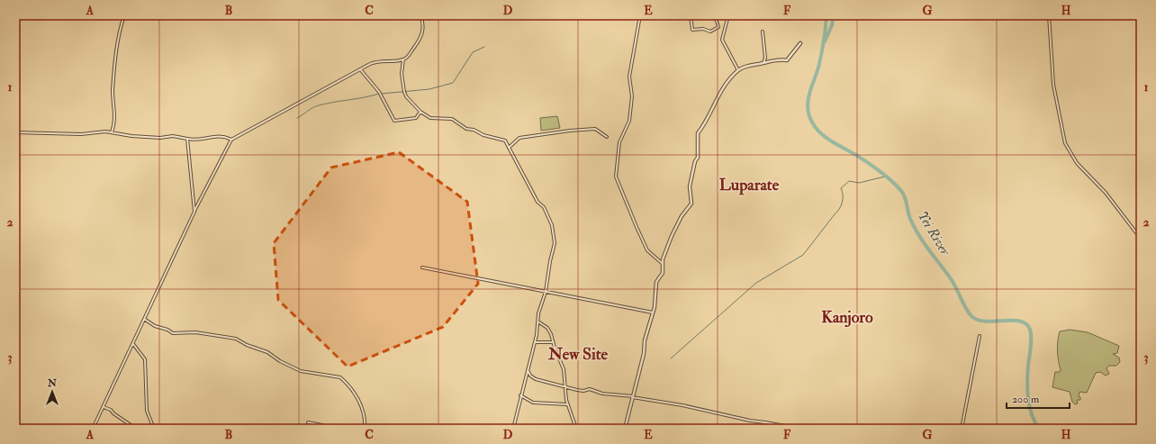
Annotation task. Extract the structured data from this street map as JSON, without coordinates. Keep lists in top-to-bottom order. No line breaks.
{"districts":["Luparate","Kanjoro","New Site"],"water":["Yei River"],"scale_bar":"200 m","north":"top","grid":{"columns":["A","B","C","D","E","F","G","H"],"rows":["1","2","3"]}}
